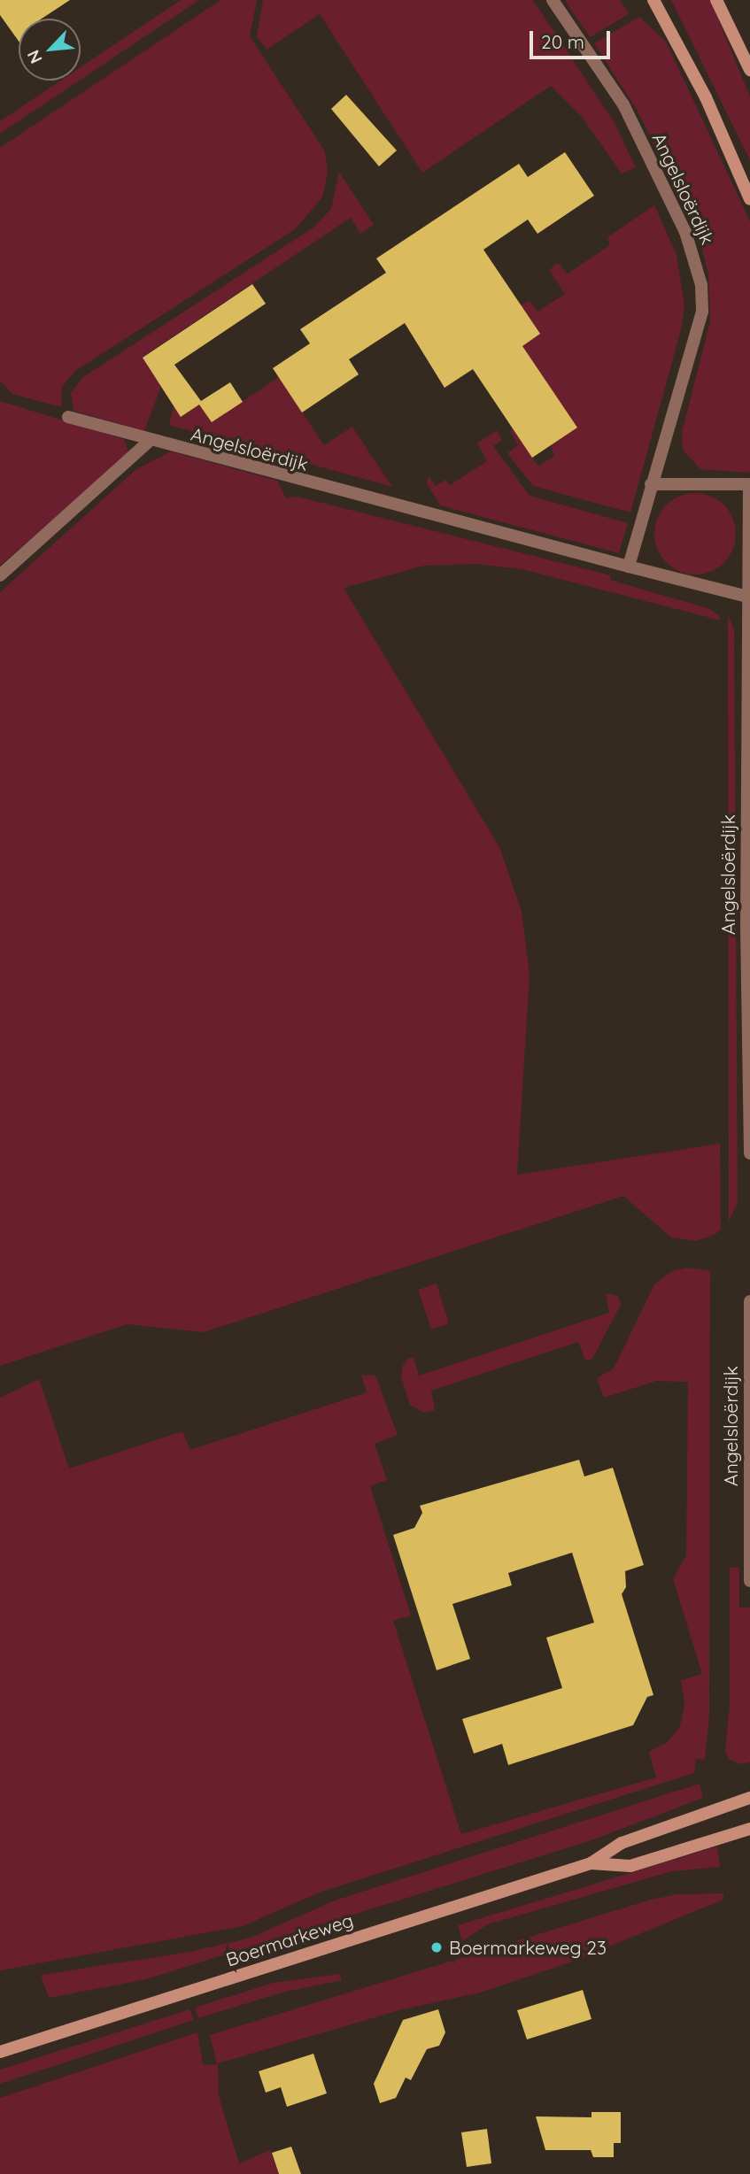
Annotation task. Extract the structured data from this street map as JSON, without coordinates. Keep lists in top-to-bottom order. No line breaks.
{"streets":{"street":["Angelsloërdijk","Boermarkeweg"]},"places":["Boermarkeweg 23"],"scale_bar":"20 m","north":"bottom left"}
